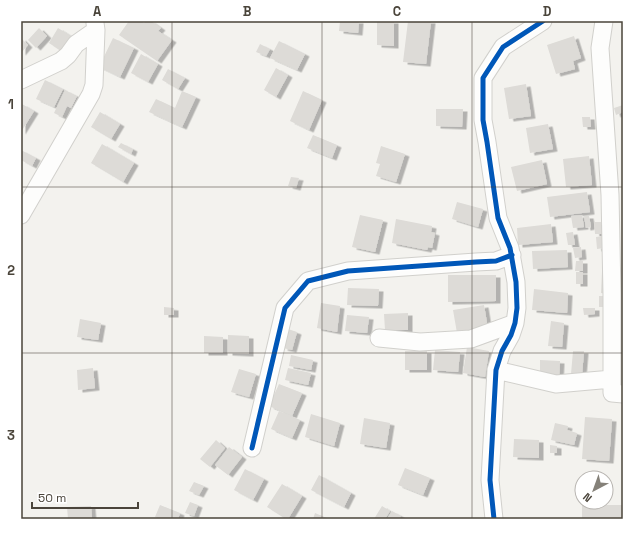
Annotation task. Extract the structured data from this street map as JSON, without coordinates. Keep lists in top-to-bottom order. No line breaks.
{"scale_bar":"50 m","north":"bottom left","grid":{"columns":["A","B","C","D"],"rows":["1","2","3"]}}
